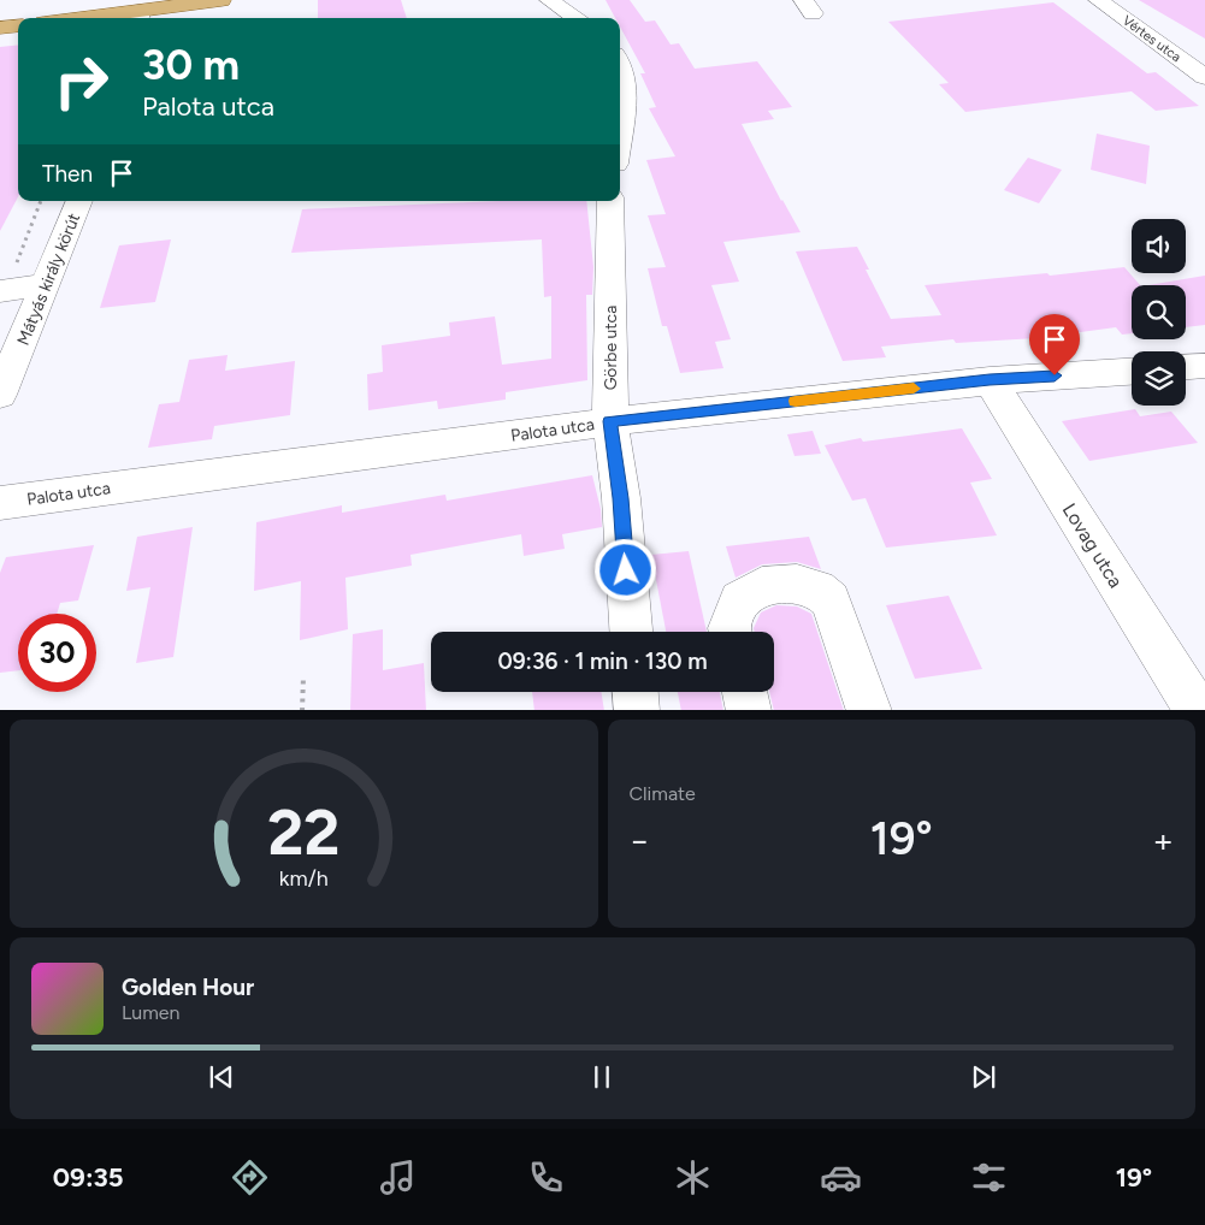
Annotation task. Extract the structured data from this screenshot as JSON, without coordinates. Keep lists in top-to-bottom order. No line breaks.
{"streets":{"street":["Vértes utca","Mátyás király körút","Görbe utca","Palota utca","Lovag utca"]},"crossings":[["Görbe utca","Palota utca"],["Palota utca","Lovag utca"]],"page":{"turn":["30 m","Palota utca"],"then":"Then","limit":"30","trip":"09:36 · 1 min · 130 m","tile":"Climate","heat":["−","19°","+"],"song":["Golden Hour","Lumen"],"tabs":["09:35","19°"],"gauge":["22","km/h"]}}
